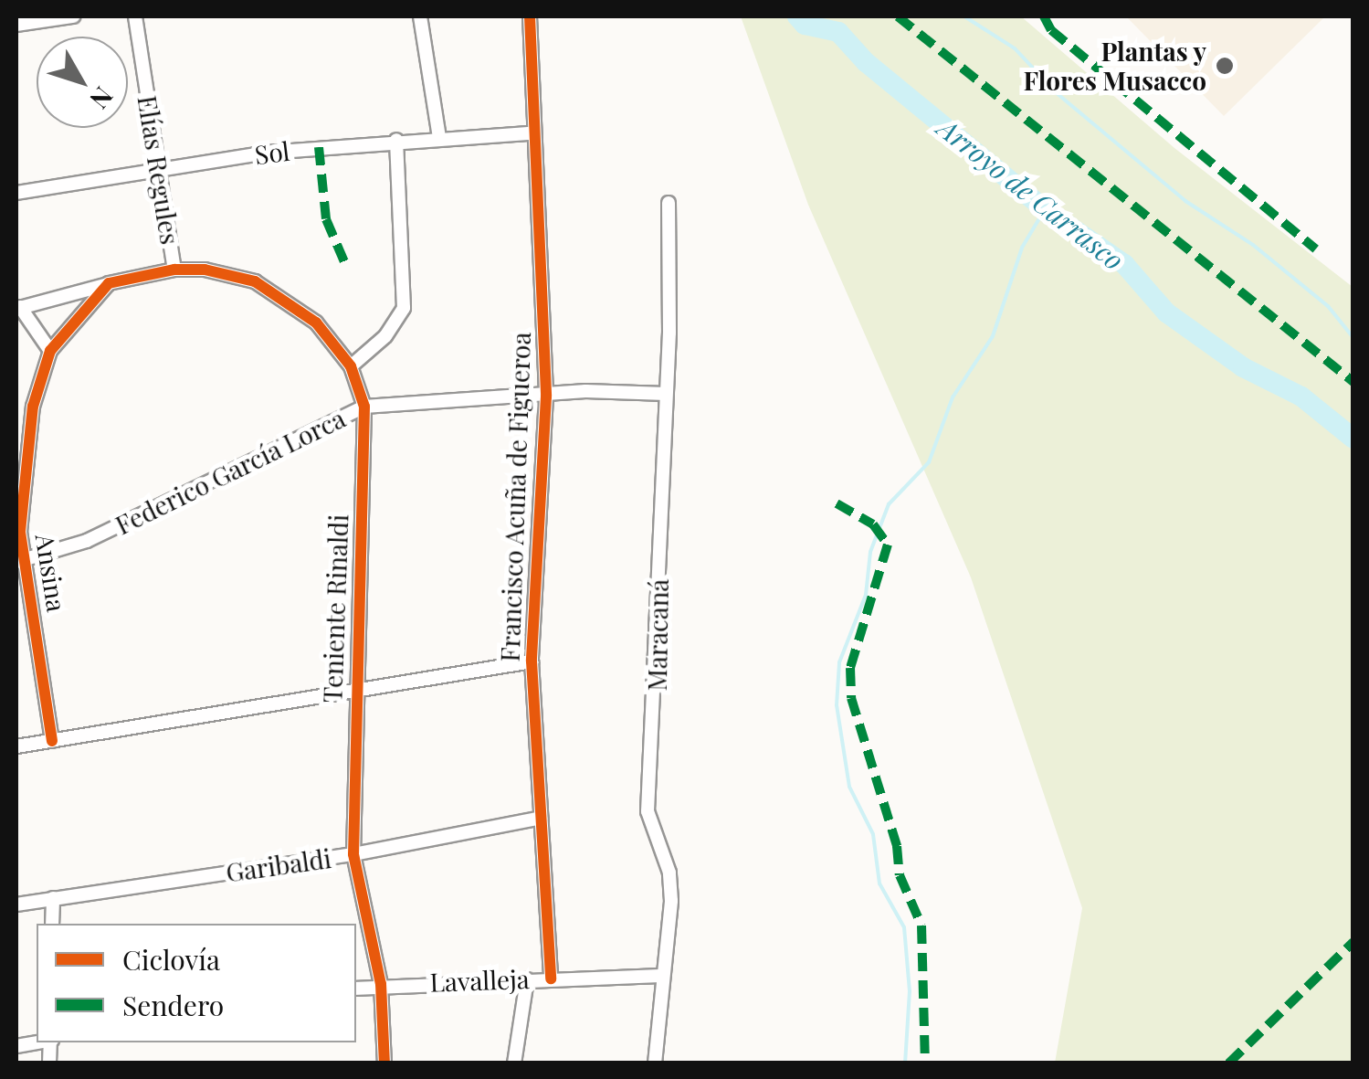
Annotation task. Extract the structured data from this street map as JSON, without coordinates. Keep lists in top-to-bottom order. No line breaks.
{"streets":{"street":["Sol","Elías Regules","Federico García Lorca","Francisco Acuña de Figueroa","Ansina","Teniente Rinaldi","Maracaná","Garibaldi","Lavalleja"]},"crossings":[["Sol","Elías Regules"],["Sol","Francisco Acuña de Figueroa"],["Elías Regules","Teniente Rinaldi"],["Federico García Lorca","Francisco Acuña de Figueroa"],["Federico García Lorca","Ansina"],["Federico García Lorca","Teniente Rinaldi"],["Federico García Lorca","Maracaná"],["Francisco Acuña de Figueroa","Garibaldi"],["Francisco Acuña de Figueroa","Lavalleja"],["Teniente Rinaldi","Garibaldi"],["Teniente Rinaldi","Lavalleja"],["Maracaná","Lavalleja"]],"water":["Arroyo de Carrasco"],"places":["Plantas y Flores Musacco"],"legend":["Ciclovía","Sendero"],"north":"bottom right"}
